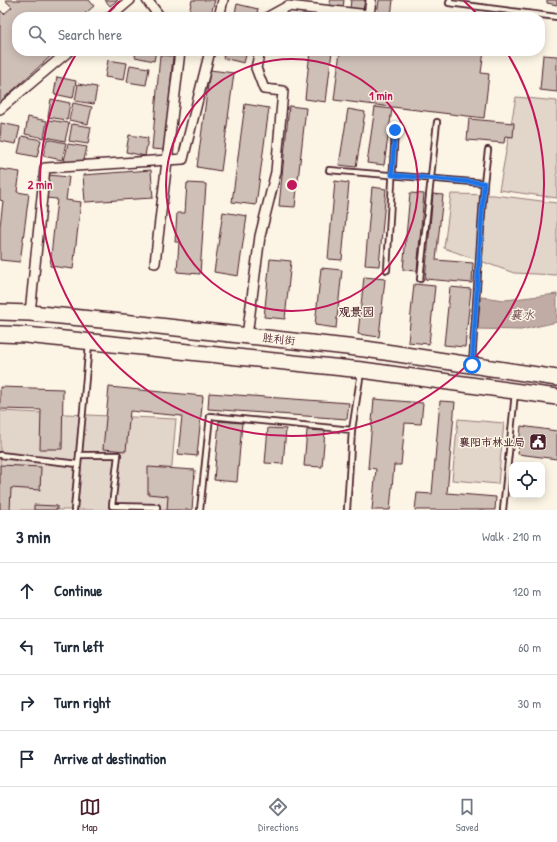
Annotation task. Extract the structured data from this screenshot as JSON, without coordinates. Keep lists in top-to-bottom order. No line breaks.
{"streets":{"highway":["胜利街"]},"districts":["观景园"],"water":["襄水"],"places":{"public building":["襄阳市林业局"]},"page":{"search":"Search here","heading":["3 min","Walk · 210 m"],"list":[["Continue","120 m"],["Turn left","60 m"],["Turn right","30 m"],"Arrive at destination"],"nav":["Map","Directions","Saved"]},"rings":["1 min","2 min"]}
